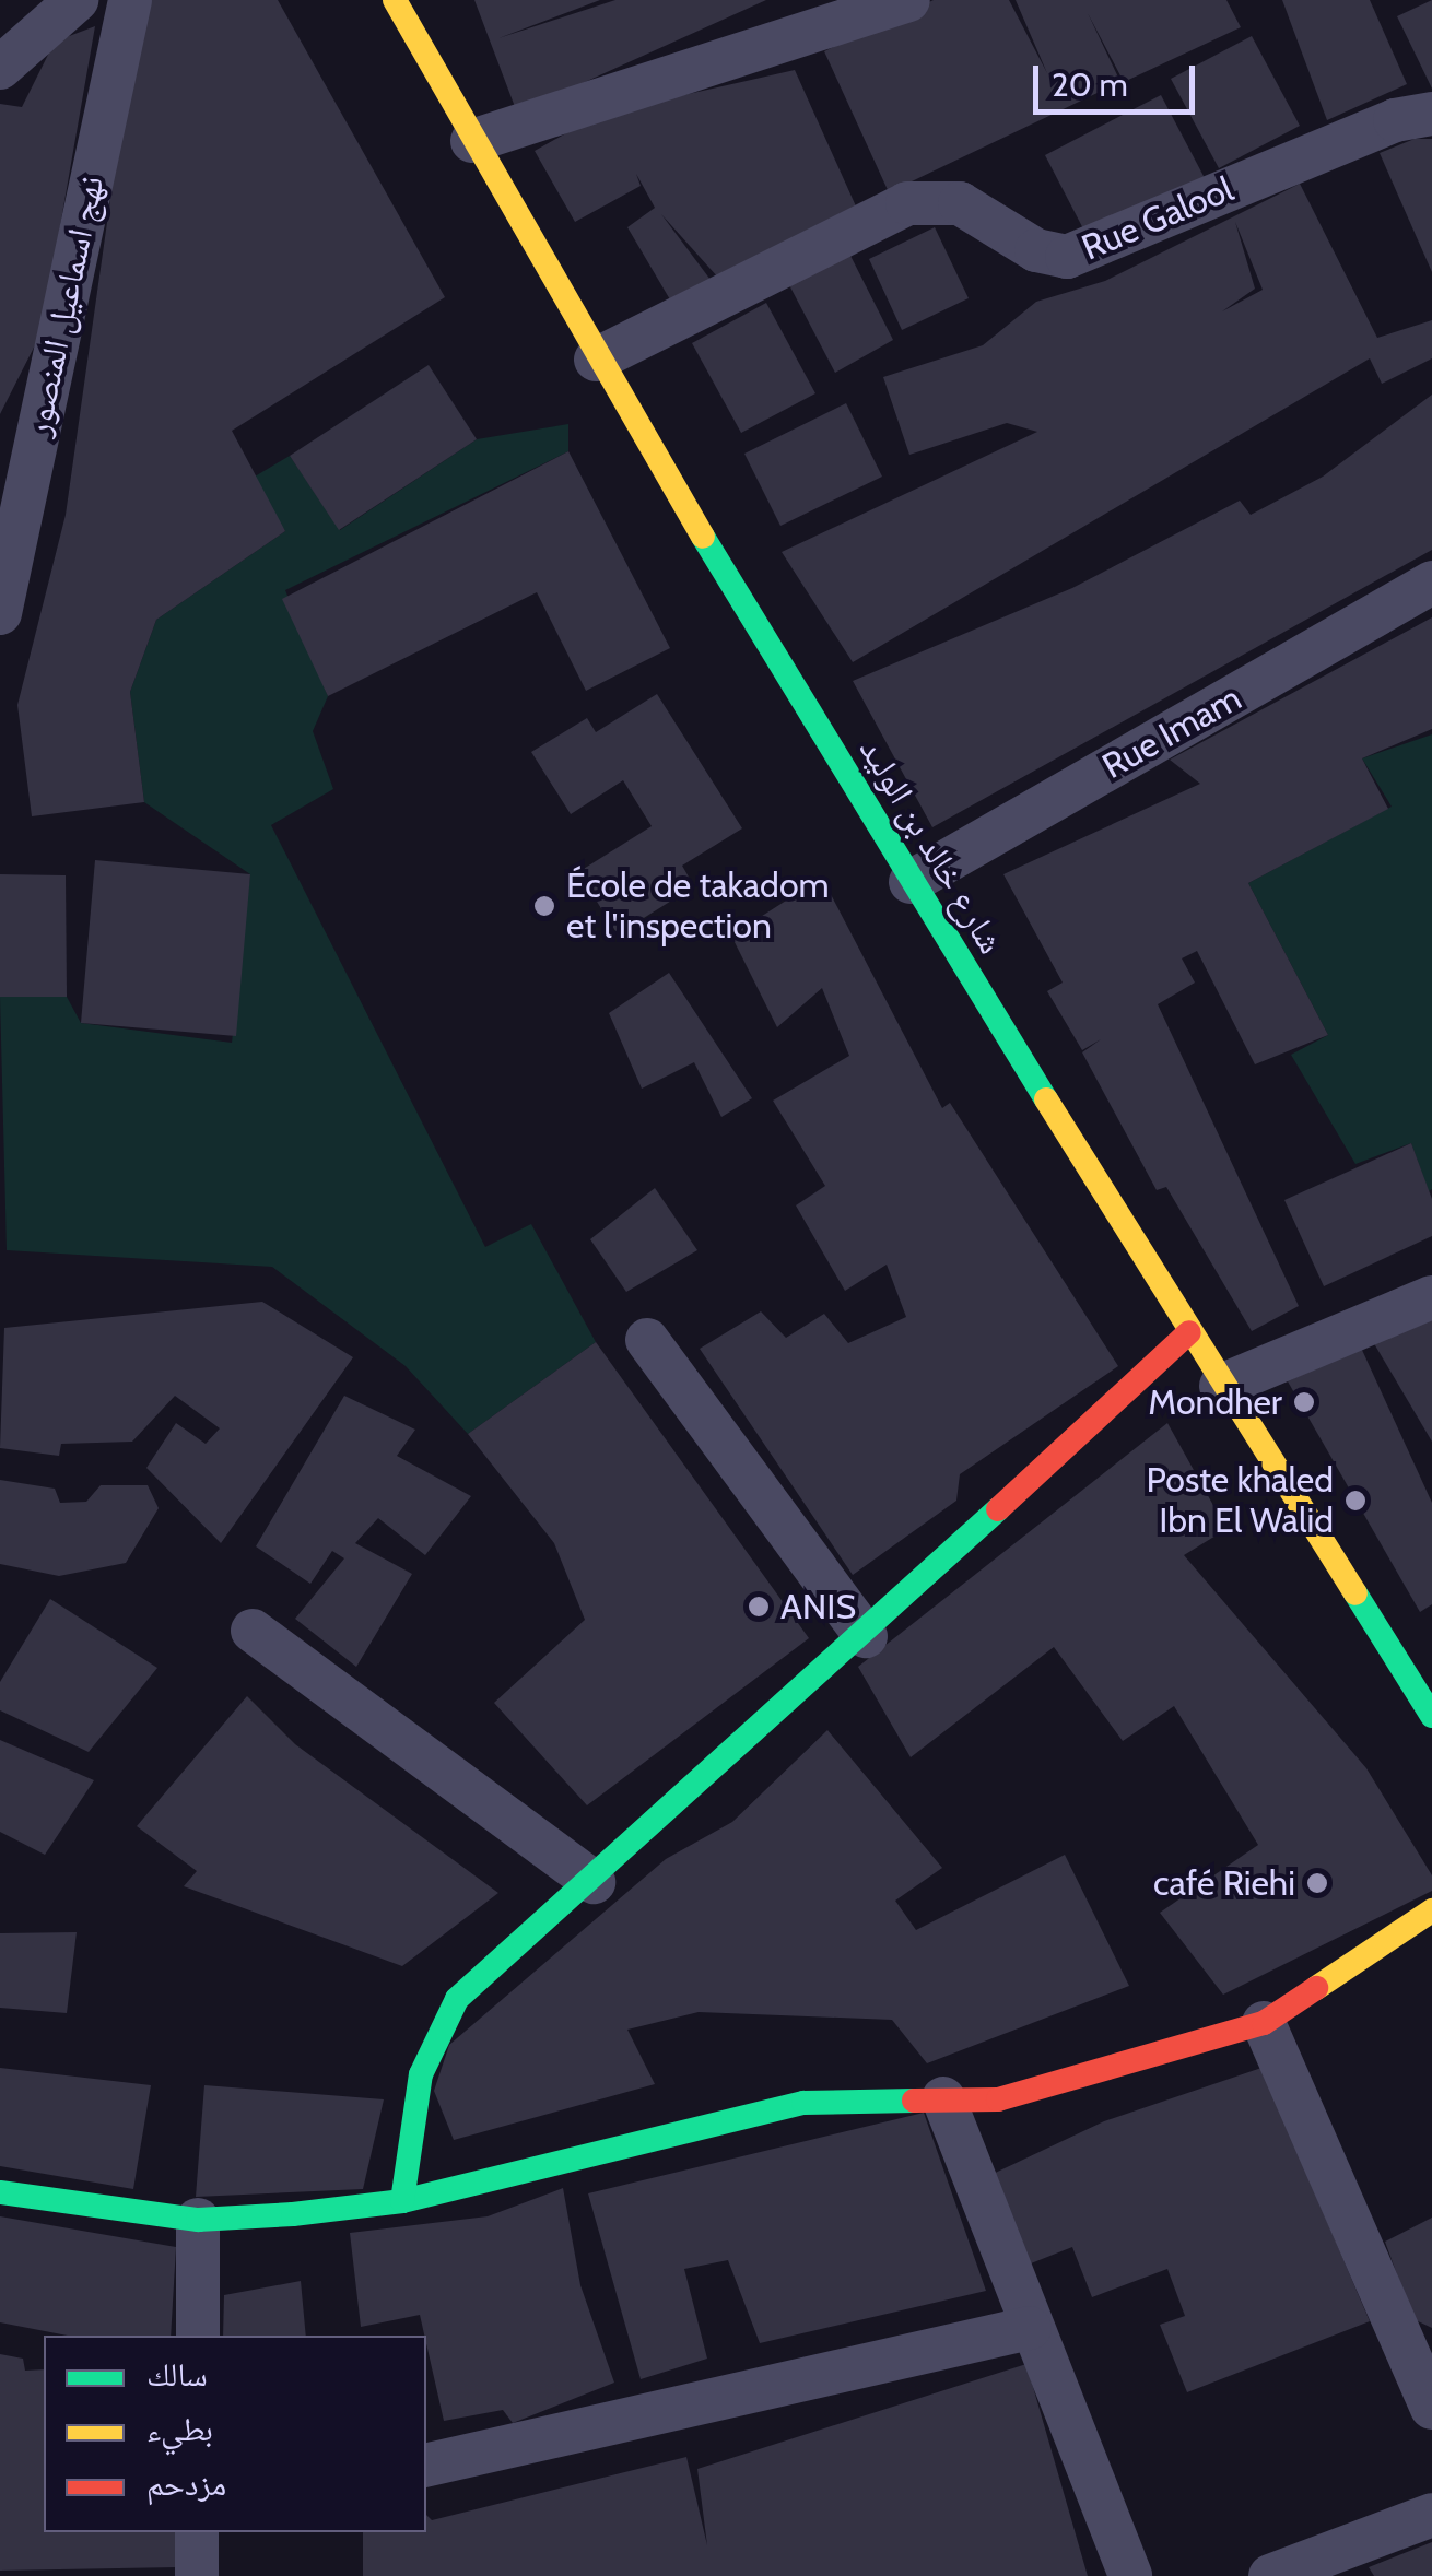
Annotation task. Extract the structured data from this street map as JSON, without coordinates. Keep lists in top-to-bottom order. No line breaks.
{"streets":{"street":["Rue Galool","نهج اسماعيل المنصور","Rue Imam","شارع خالد بن الوليد"]},"crossings":[["Rue Galool","شارع خالد بن الوليد"],["Rue Imam","شارع خالد بن الوليد"]],"places":["École de takadom et l'inspection","Mondher","Poste khaled Ibn El Walid","ANIS","café Riehi"],"legend":["سالك","بطيء","مزدحم"],"scale_bar":"20 m"}
